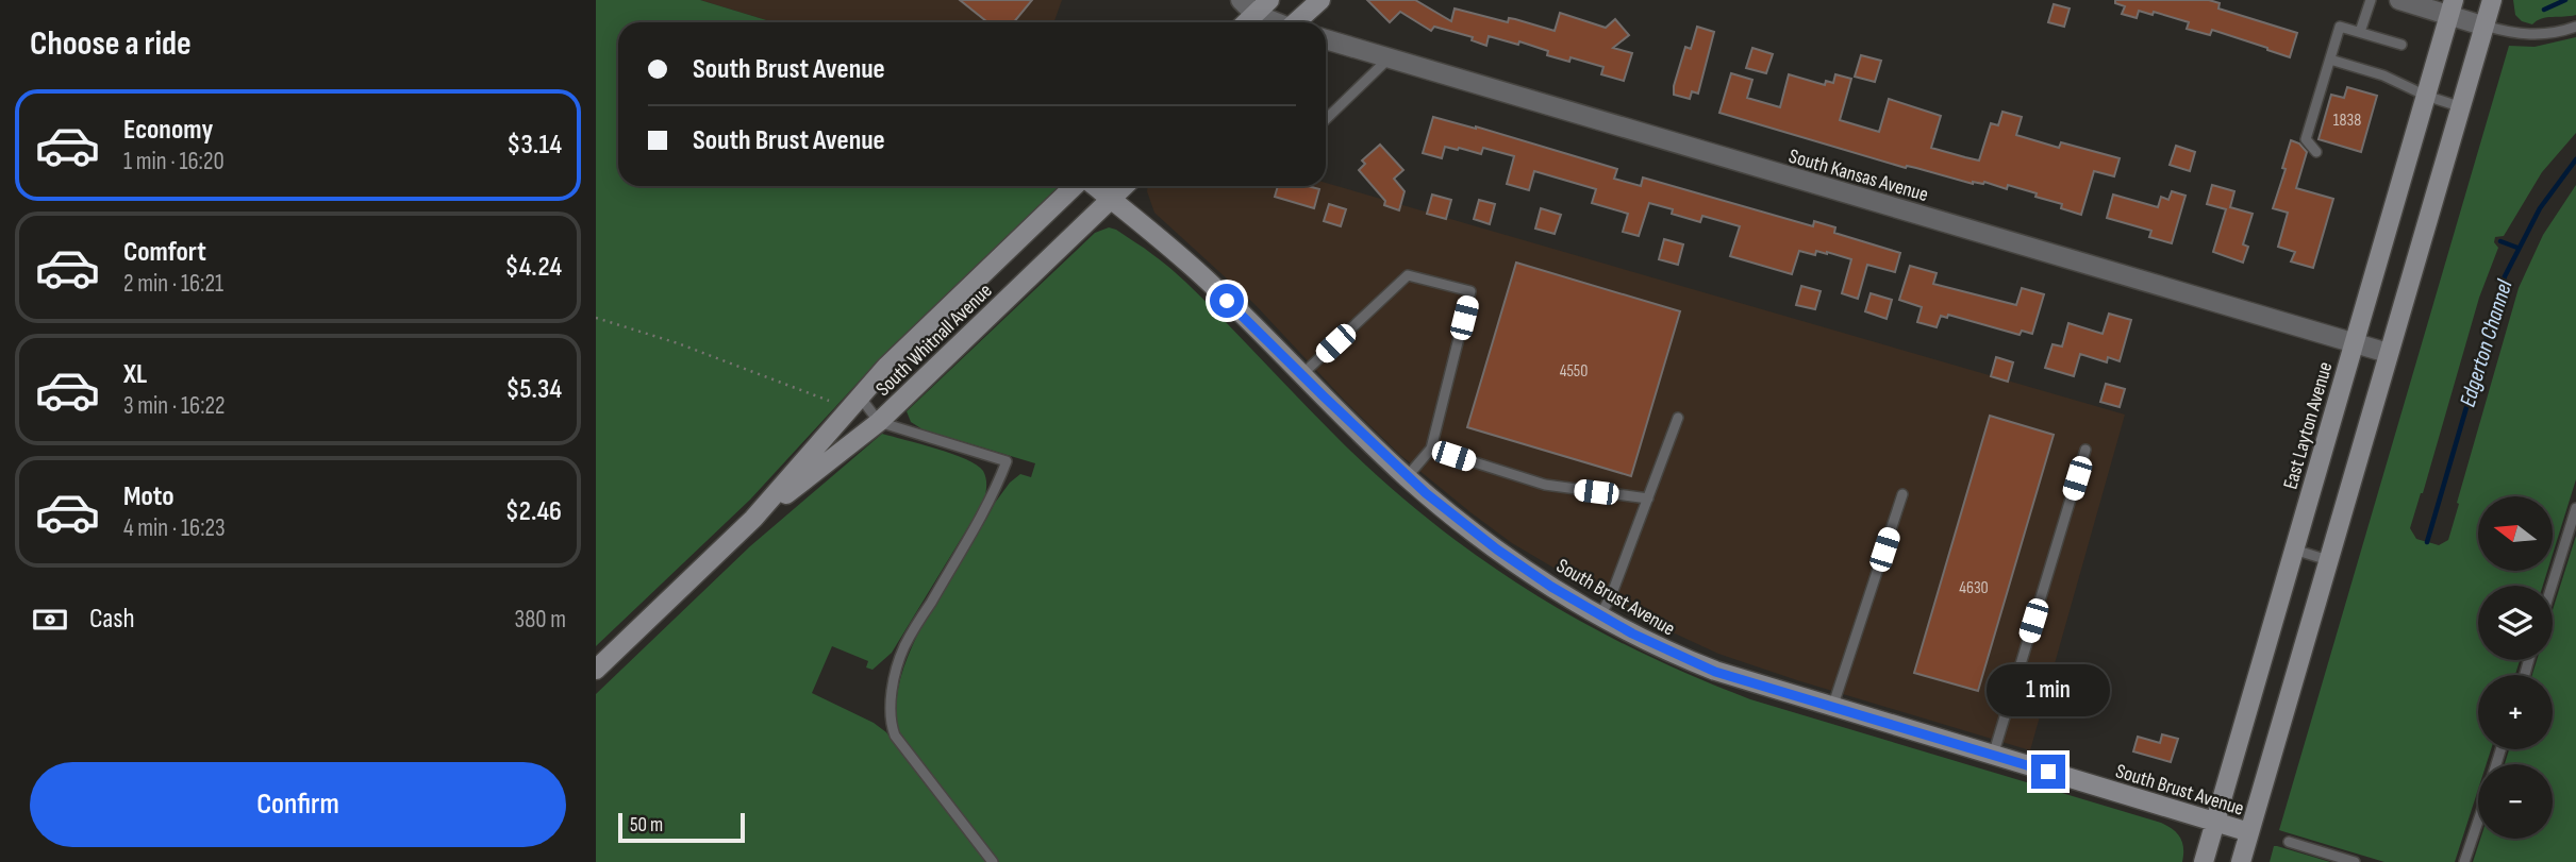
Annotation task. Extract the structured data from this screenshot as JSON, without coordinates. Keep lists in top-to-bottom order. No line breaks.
{"streets":{"street":["South Kansas Avenue","South Whitnall Avenue","East Layton Avenue","South Brust Avenue"]},"crossings":[["South Kansas Avenue","East Layton Avenue"],["South Whitnall Avenue","South Brust Avenue"],["East Layton Avenue","South Brust Avenue"]],"water":["Edgerton Channel"],"house_numbers":["1838","4550","4630"],"scale_bar":"50 m","north":"left","page":{"heading":"Choose a ride","banner":["South Brust Avenue","South Brust Avenue"],"list":[{"name":"Economy","note":"1 min · 16:20","value":"$3.14"},{"name":"Comfort","note":"2 min · 16:21","value":"$4.24"},{"name":"XL","note":"3 min · 16:22","value":"$5.34"},{"name":"Moto","note":"4 min · 16:23","value":"$2.46"}],"map_buttons":["+","−"],"pay":["Cash","380 m"],"bubble":"1 min","buttons":"Confirm","scale":"50 m"}}
